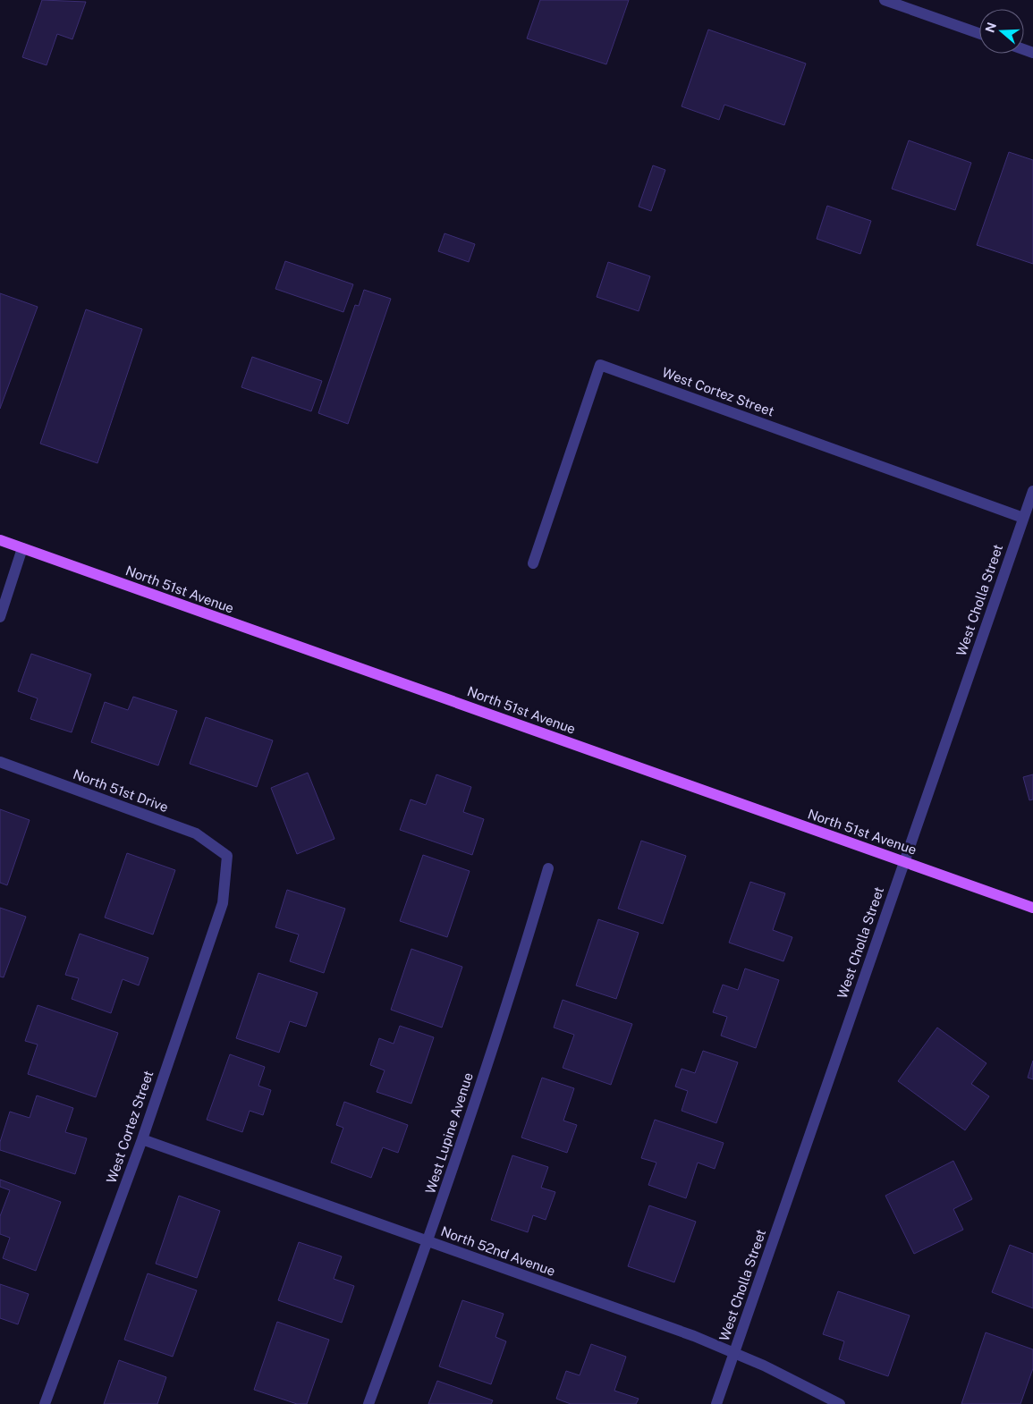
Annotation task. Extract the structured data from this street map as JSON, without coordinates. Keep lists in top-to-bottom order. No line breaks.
{"streets":{"main road":["North 51st Avenue"],"street":["West Cortez Street","West Cholla Street","North 51st Drive","West Lupine Avenue","North 52nd Avenue"]},"crossings":[["West Cortez Street","West Cholla Street"],["West Cortez Street","North 51st Drive"],["West Cortez Street","North 52nd Avenue"],["North 51st Avenue","West Cholla Street"],["West Cholla Street","North 52nd Avenue"],["West Lupine Avenue","North 52nd Avenue"]],"north":"left"}
